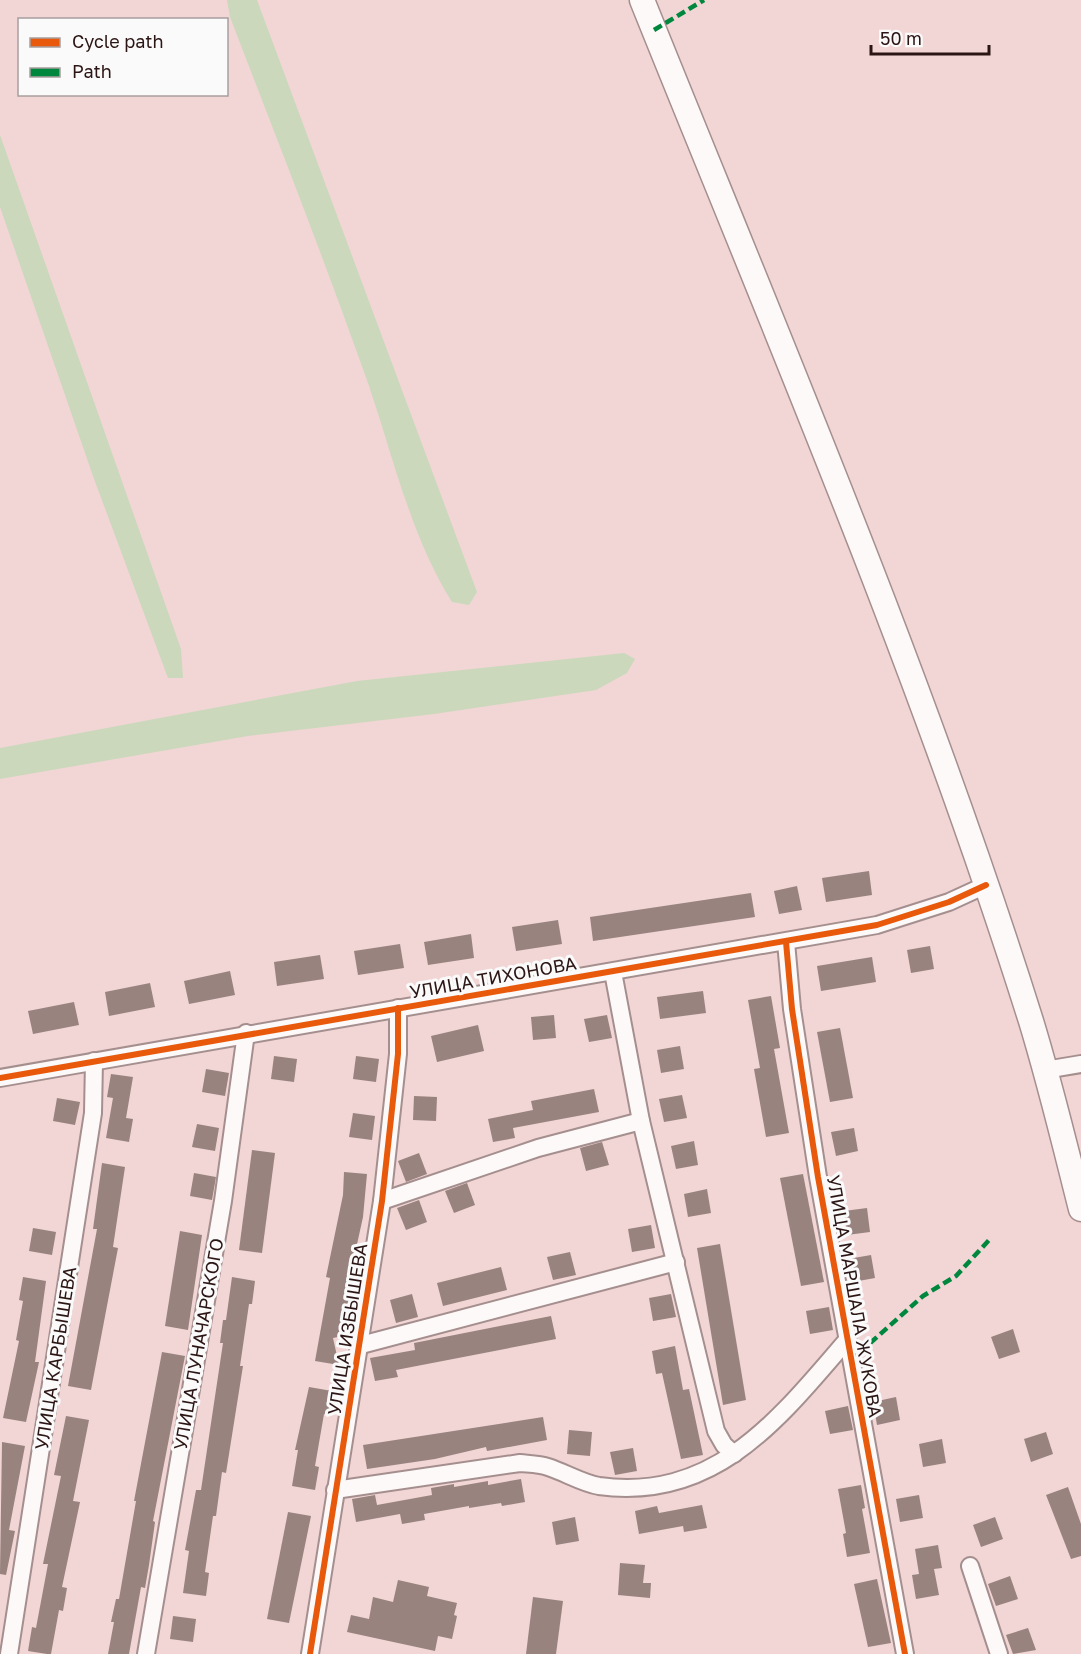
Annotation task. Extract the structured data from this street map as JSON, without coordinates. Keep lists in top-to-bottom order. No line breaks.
{"streets":{"street":["УЛИЦА ТИХОНОВА","УЛИЦА МАРШАЛА ЖУКОВА","УЛИЦА ИЗБЫШЕВА","УЛИЦА ЛУНАЧАРСКОГО","УЛИЦА КАРБЫШЕВА"]},"crossings":[["УЛИЦА ТИХОНОВА","УЛИЦА МАРШАЛА ЖУКОВА"],["УЛИЦА ТИХОНОВА","УЛИЦА ИЗБЫШЕВА"],["УЛИЦА ТИХОНОВА","УЛИЦА ЛУНАЧАРСКОГО"],["УЛИЦА ТИХОНОВА","УЛИЦА КАРБЫШЕВА"]],"legend":["Cycle path","Path"],"scale_bar":"50 m"}
